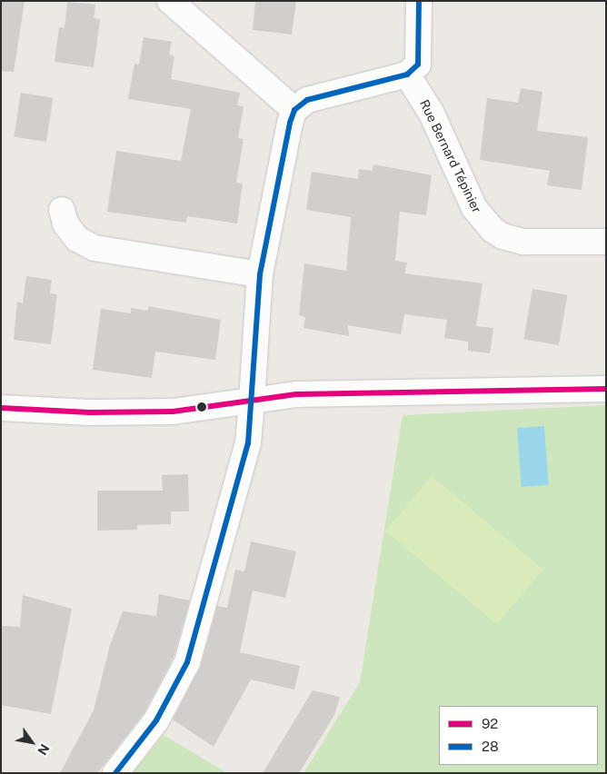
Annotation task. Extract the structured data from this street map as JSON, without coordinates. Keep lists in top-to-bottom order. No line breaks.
{"streets":{"street":["Rue Bernard Tépinier"]},"lines":["transit line 28","transit line 92"],"legend":["92","28"],"north":"bottom right"}
